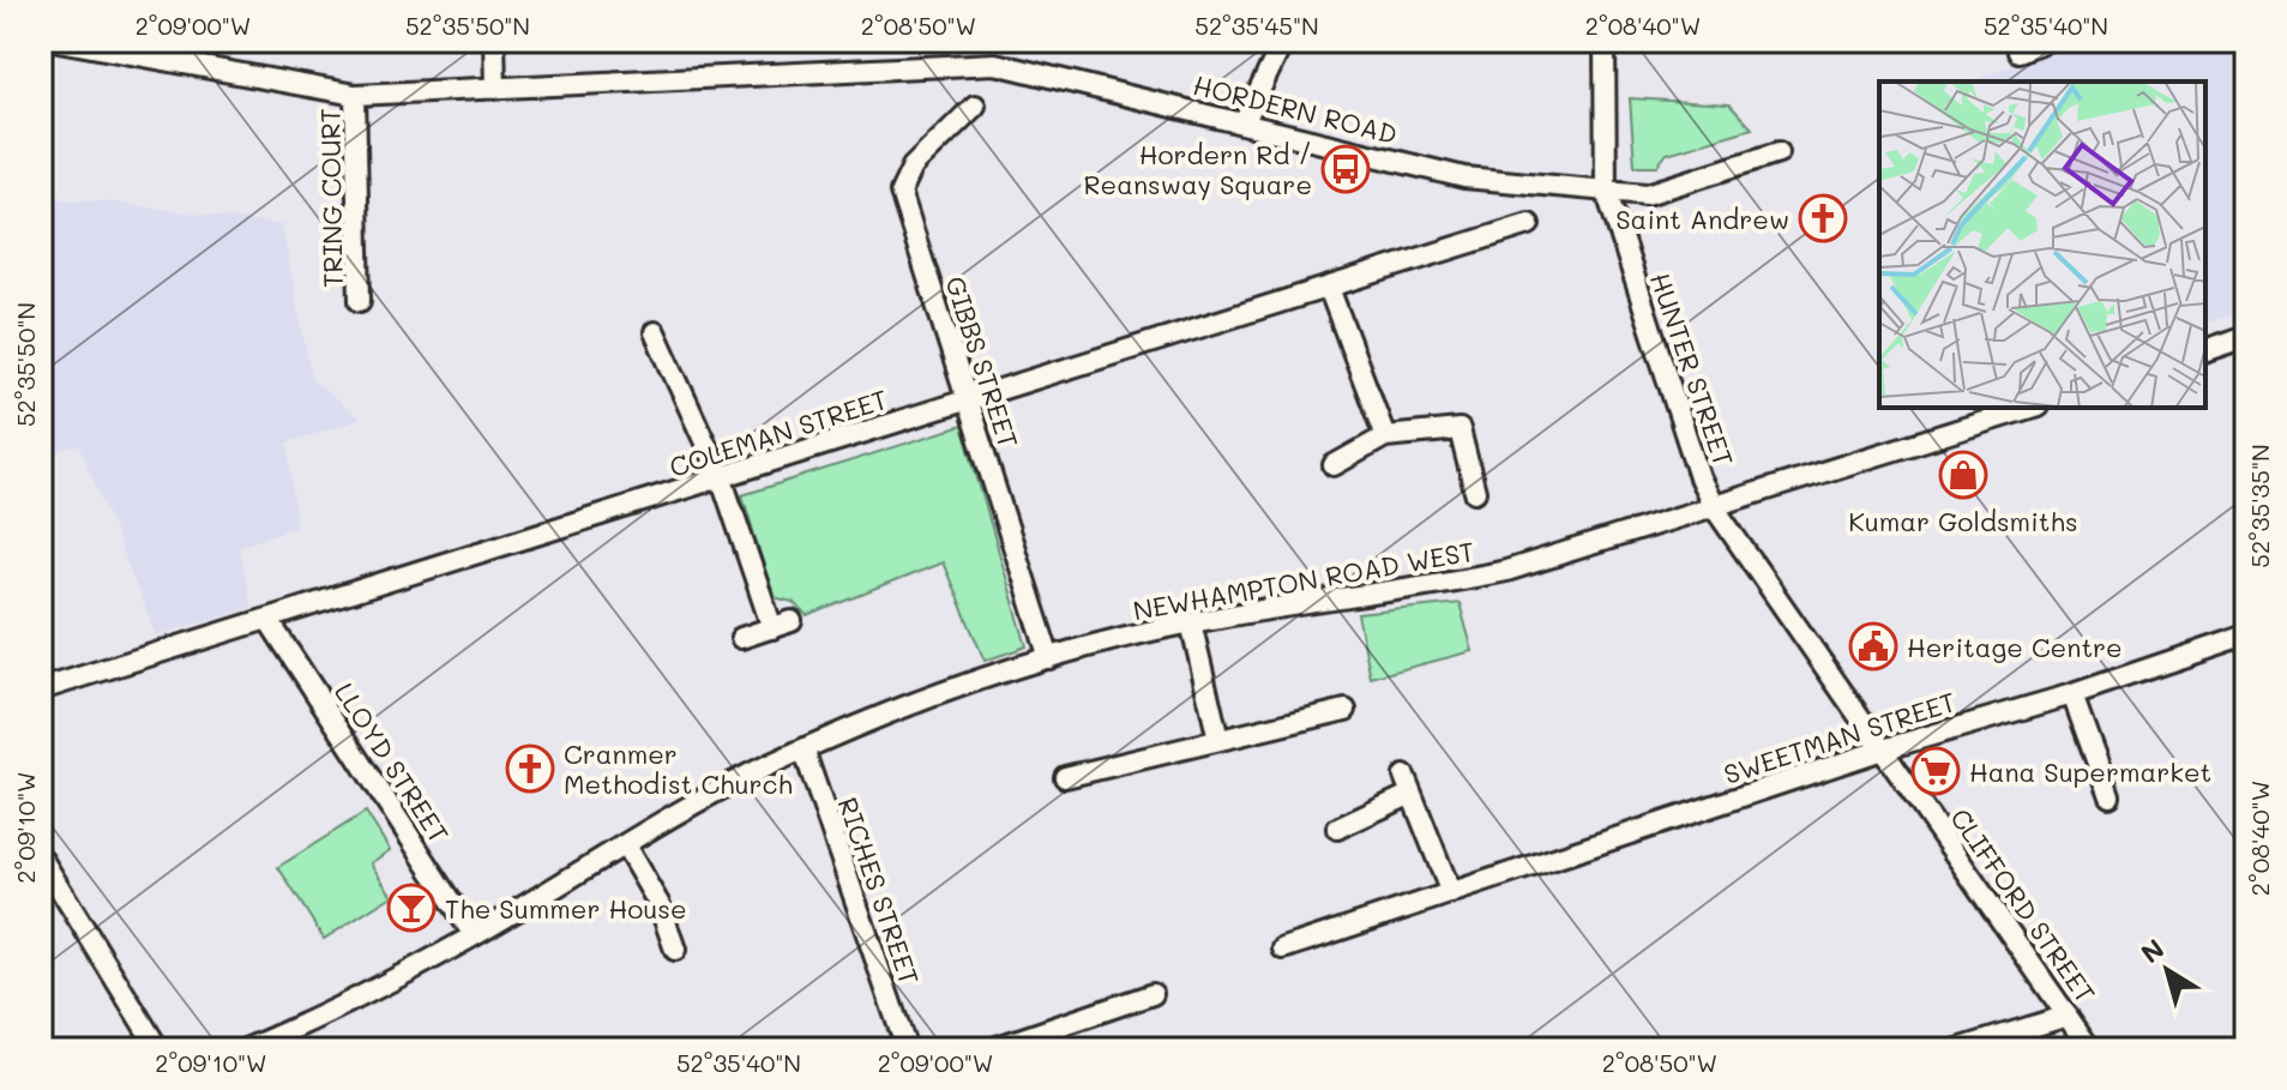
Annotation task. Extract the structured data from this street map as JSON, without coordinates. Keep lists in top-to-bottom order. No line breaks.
{"streets":{"street":["HORDERN ROAD","TRING COURT","GIBBS STREET","HUNTER STREET","COLEMAN STREET","NEWHAMPTON ROAD WEST","SWEETMAN STREET","LLOYD STREET","RICHES STREET","CLIFFORD STREET"]},"crossings":[["HORDERN ROAD","TRING COURT"],["HORDERN ROAD","HUNTER STREET"],["GIBBS STREET","COLEMAN STREET"],["GIBBS STREET","NEWHAMPTON ROAD WEST"],["HUNTER STREET","NEWHAMPTON ROAD WEST"],["HUNTER STREET","CLIFFORD STREET"],["COLEMAN STREET","LLOYD STREET"],["NEWHAMPTON ROAD WEST","LLOYD STREET"],["NEWHAMPTON ROAD WEST","RICHES STREET"],["NEWHAMPTON ROAD WEST","CLIFFORD STREET"],["SWEETMAN STREET","CLIFFORD STREET"]],"places":{"bus stop":["Hordern Rd / Reansway Square"],"church":["Saint Andrew","Cranmer Methodist Church"],"shop":["Kumar Goldsmiths"],"public building":["Heritage Centre"],"supermarket":["Hana Supermarket"],"bar":["The Summer House"]},"north":"top left","coordinates":["2°09'00\"W","52°35'50\"N","2°08'50\"W","52°35'45\"N","2°08'40\"W","52°35'40\"N","52°35'35\"N","2°09'10\"W"]}
